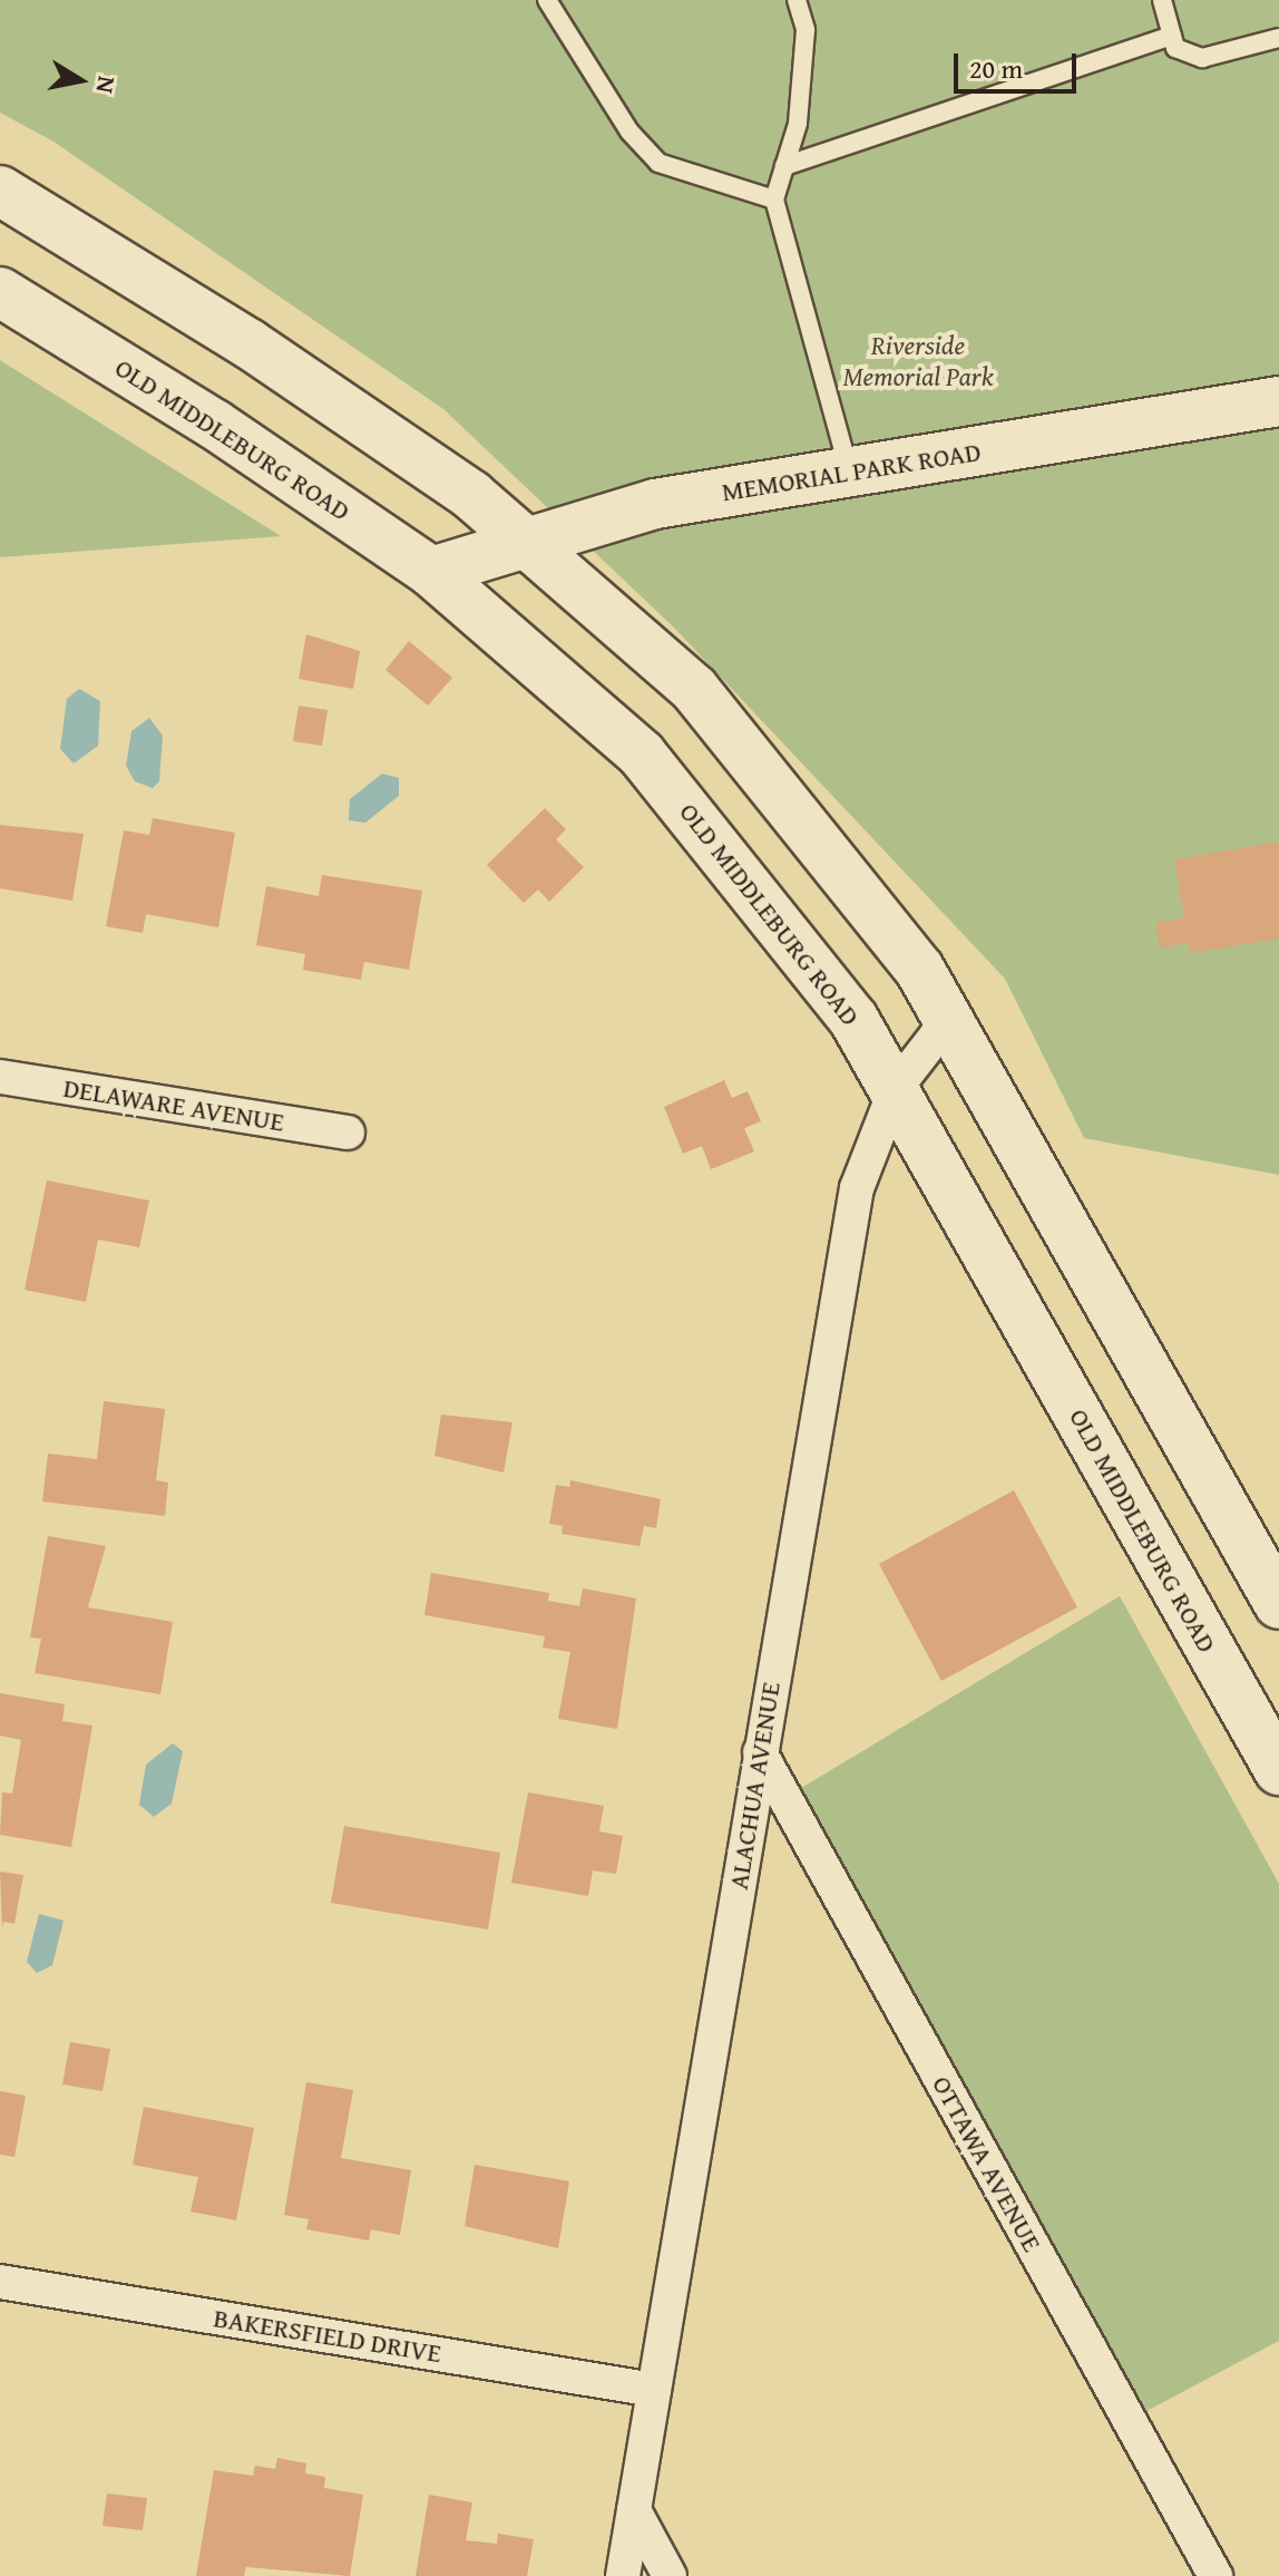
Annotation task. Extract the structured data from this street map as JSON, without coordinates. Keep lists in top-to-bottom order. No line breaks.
{"streets":{"main road":["OLD MIDDLEBURG ROAD","MEMORIAL PARK ROAD"],"street":["DELAWARE AVENUE","ALACHUA AVENUE","OTTAWA AVENUE","BAKERSFIELD DRIVE"]},"crossings":[["OLD MIDDLEBURG ROAD","MEMORIAL PARK ROAD"],["OLD MIDDLEBURG ROAD","ALACHUA AVENUE"],["ALACHUA AVENUE","OTTAWA AVENUE"],["ALACHUA AVENUE","BAKERSFIELD DRIVE"]],"parks":["Riverside Memorial Park"],"scale_bar":"20 m","north":"right"}
